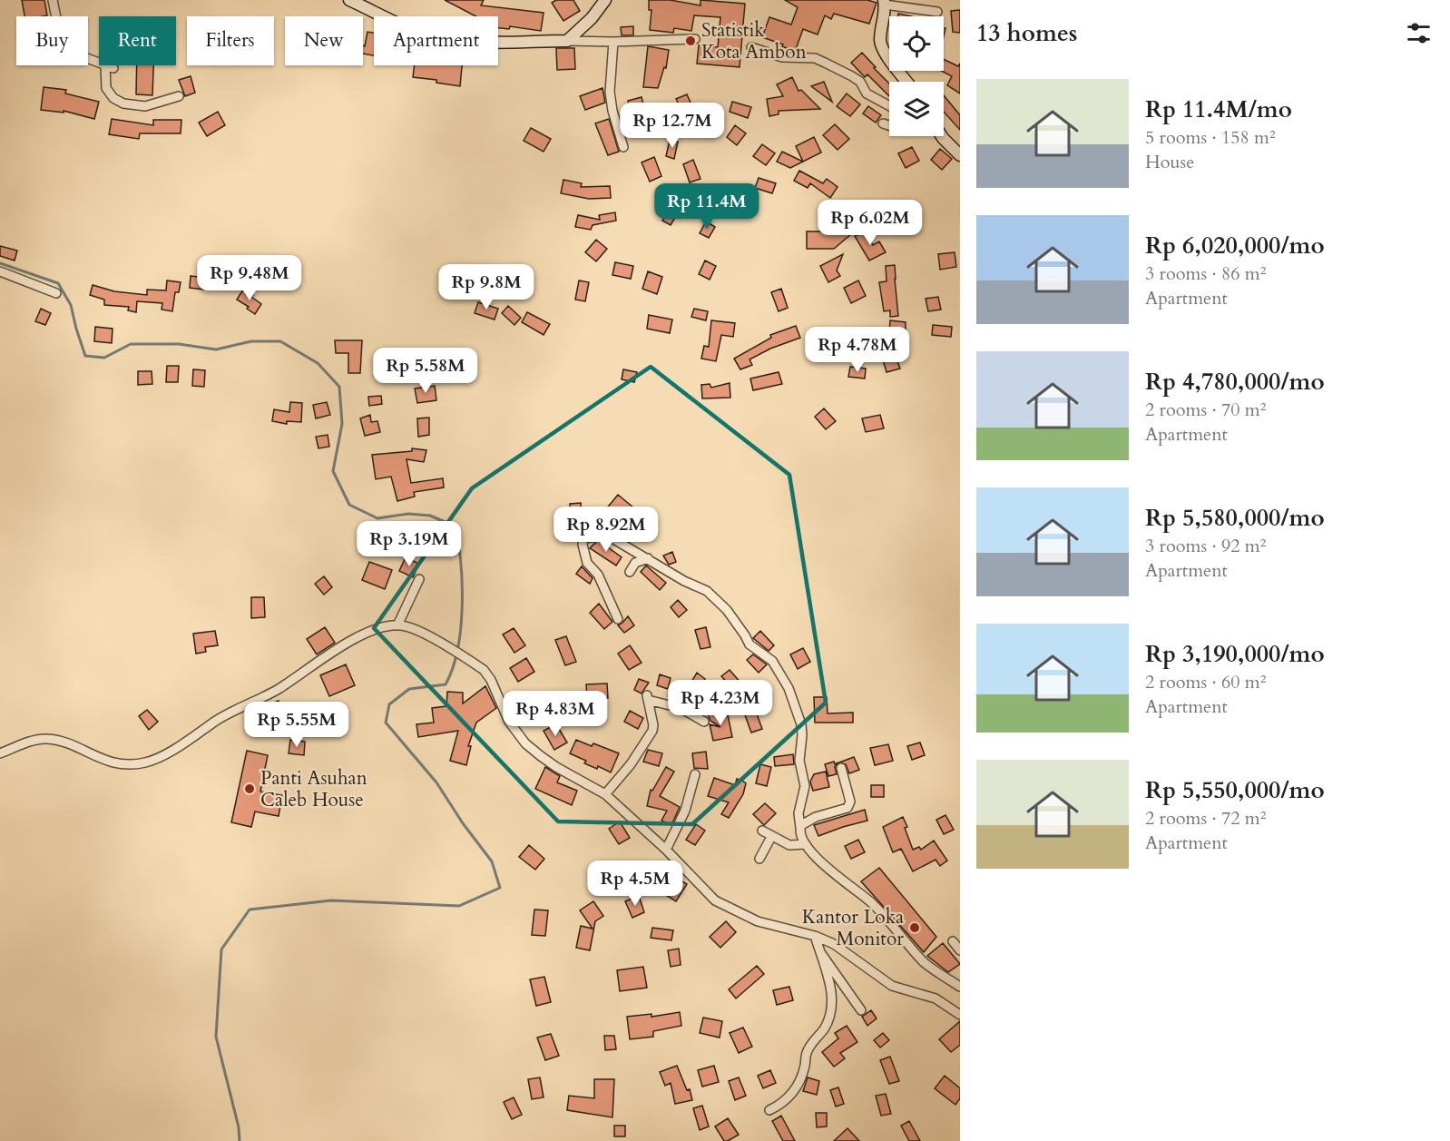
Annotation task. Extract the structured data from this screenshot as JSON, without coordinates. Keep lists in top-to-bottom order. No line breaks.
{"places":["Statistik Kota Ambon","Panti Asuhan Caleb House","Kantor Loka Monitor"],"page":{"heading":"13 homes","chip":["Buy","Rent","Filters","New","Apartment"],"list":[{"name":"Rp 11.4M/mo","note":"5 rooms · 158 m² · House"},{"name":"Rp 6,020,000/mo","note":"3 rooms · 86 m² · Apartment"},{"name":"Rp 4,780,000/mo","note":"2 rooms · 70 m² · Apartment"},{"name":"Rp 5,580,000/mo","note":"3 rooms · 92 m² · Apartment"},{"name":"Rp 3,190,000/mo","note":"2 rooms · 60 m² · Apartment"},{"name":"Rp 5,550,000/mo","note":"2 rooms · 72 m² · Apartment"}],"price":["Rp 12.7M","Rp 11.4M","Rp 6.02M","Rp 9.48M","Rp 9.8M","Rp 4.78M","Rp 5.58M","Rp 8.92M","Rp 3.19M","Rp 4.23M","Rp 4.83M","Rp 5.55M","Rp 4.5M"]}}
